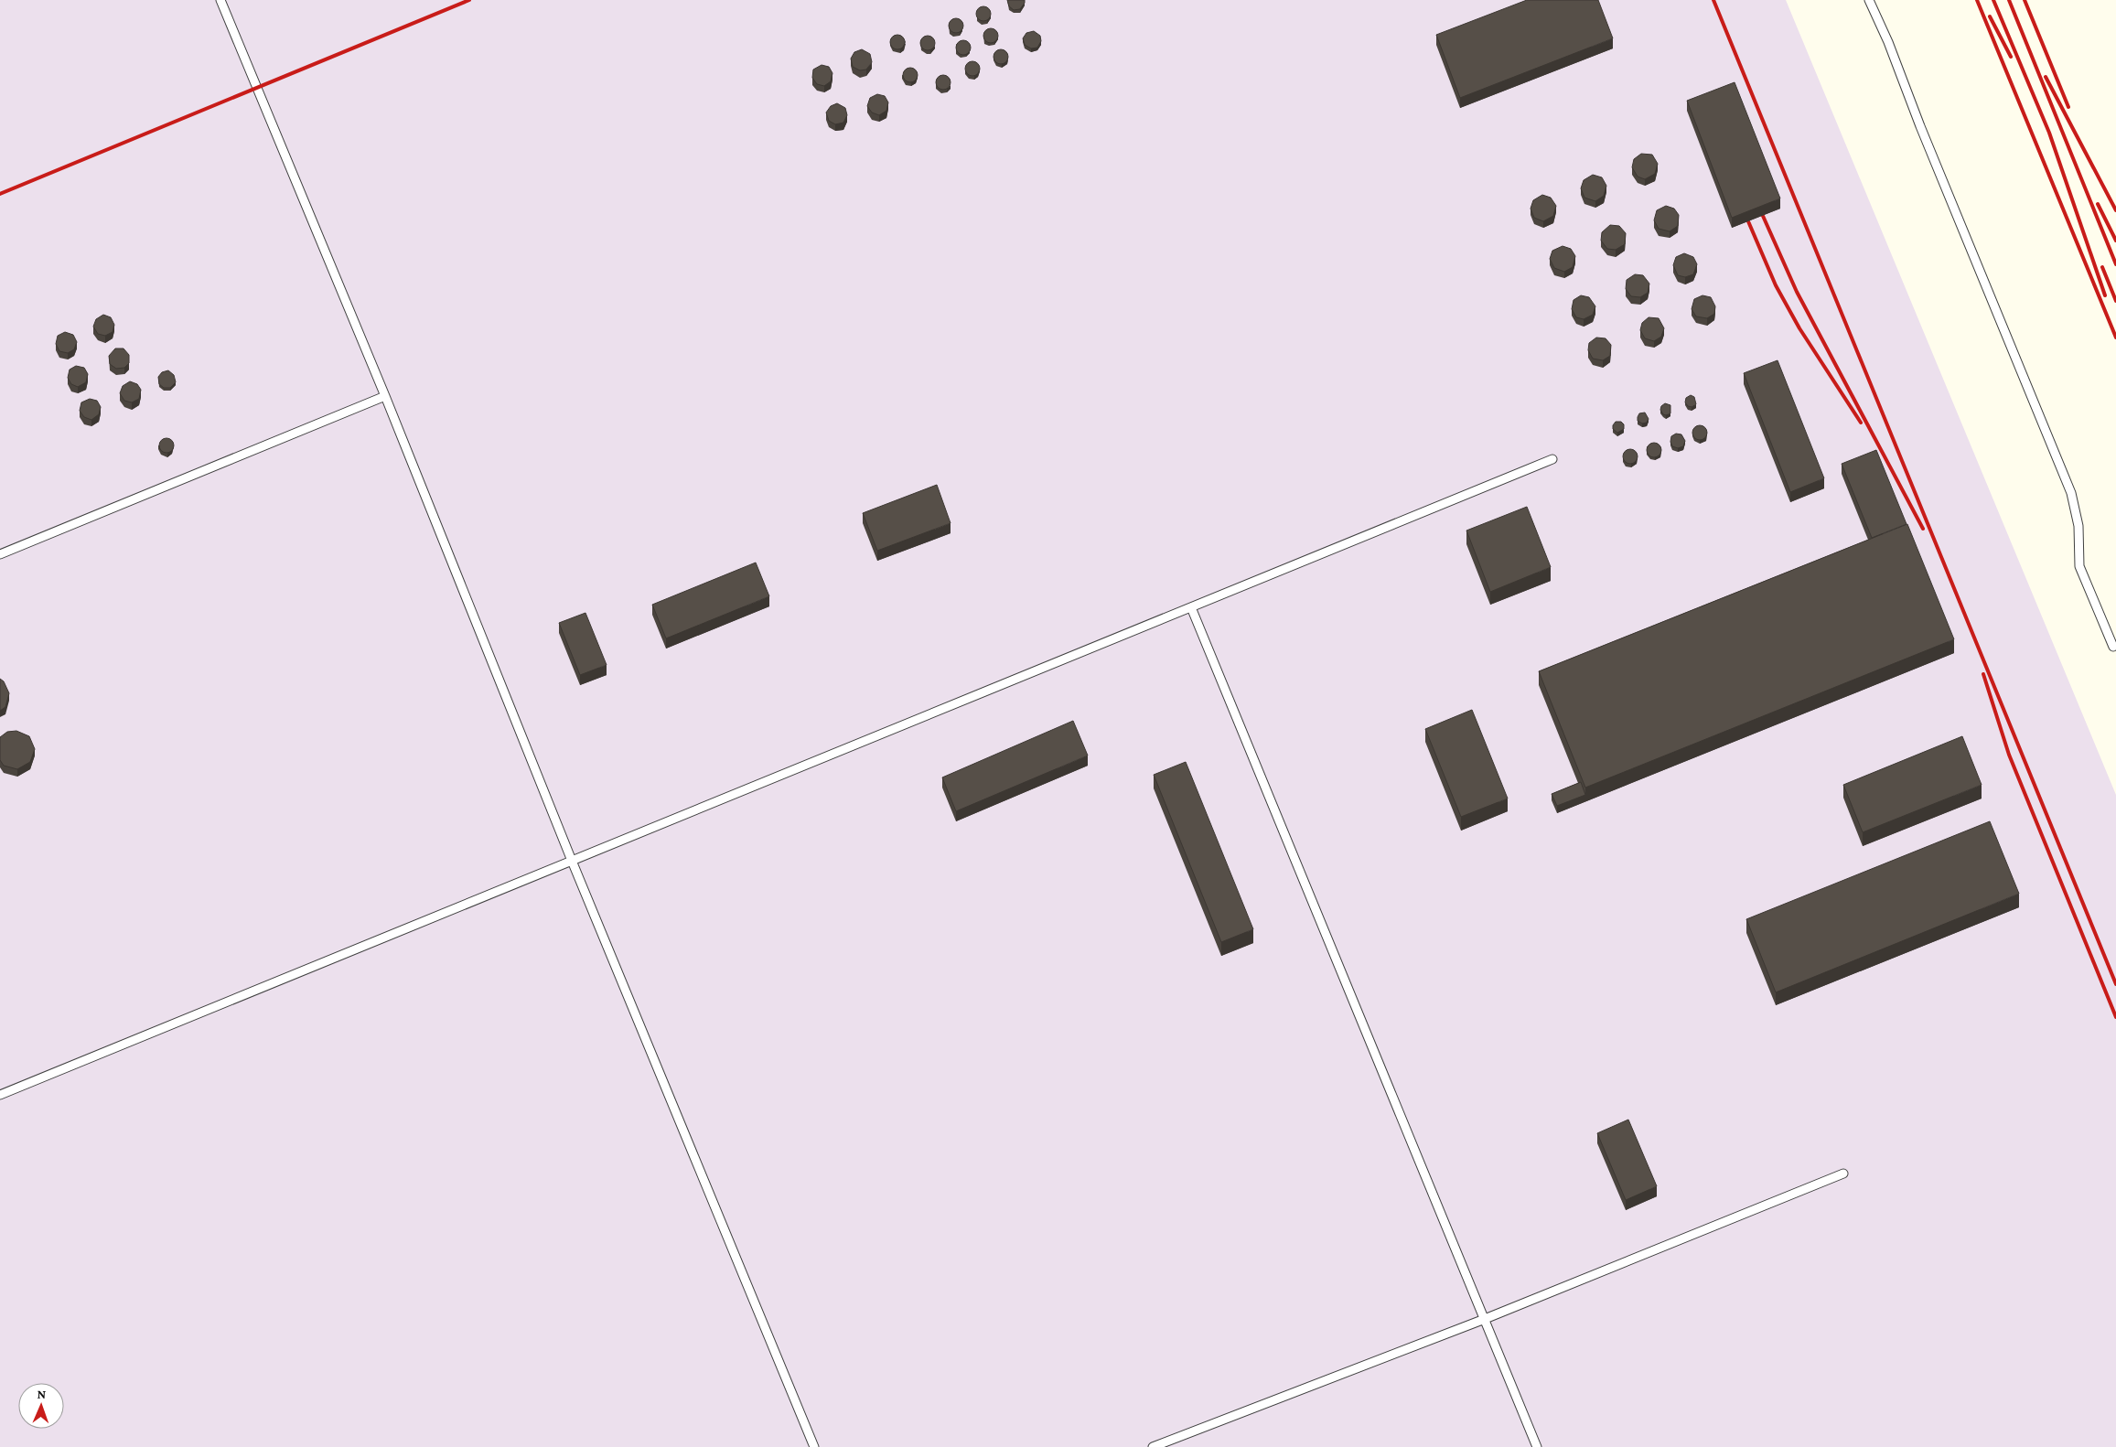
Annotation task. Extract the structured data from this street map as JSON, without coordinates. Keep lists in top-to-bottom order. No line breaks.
{"north":"top"}
